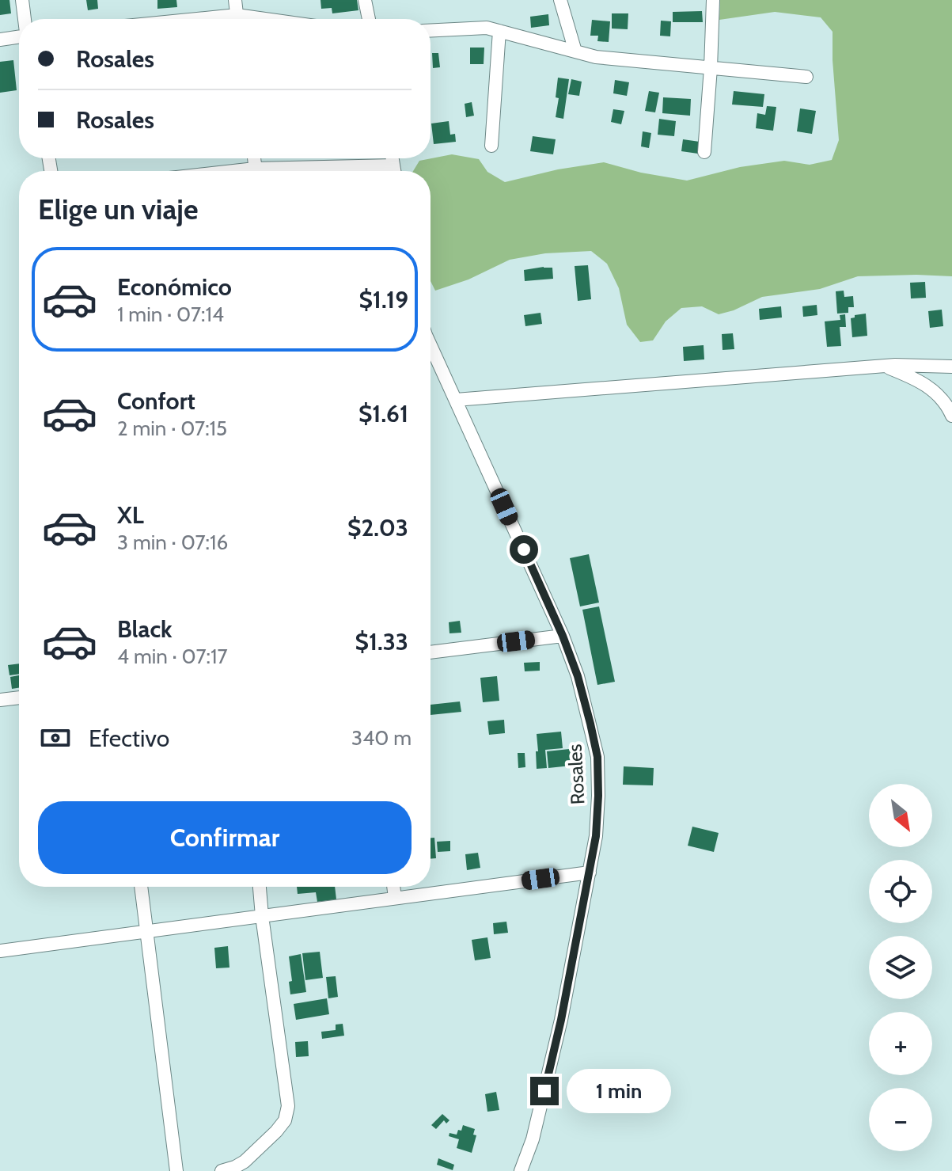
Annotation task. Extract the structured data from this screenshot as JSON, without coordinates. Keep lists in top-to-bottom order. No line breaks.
{"streets":{"street":["Rosales"]},"north":"bottom right","page":{"banner":["Rosales","Rosales"],"heading":"Elige un viaje","list":[{"name":"Económico","note":"1 min · 07:14","value":"$1.19"},{"name":"Confort","note":"2 min · 07:15","value":"$1.61"},{"name":"XL","note":"3 min · 07:16","value":"$2.03"},{"name":"Black","note":"4 min · 07:17","value":"$1.33"}],"pay":["Efectivo","340 m"],"map_buttons":["+","−"],"buttons":"Confirmar","bubble":"1 min"}}
